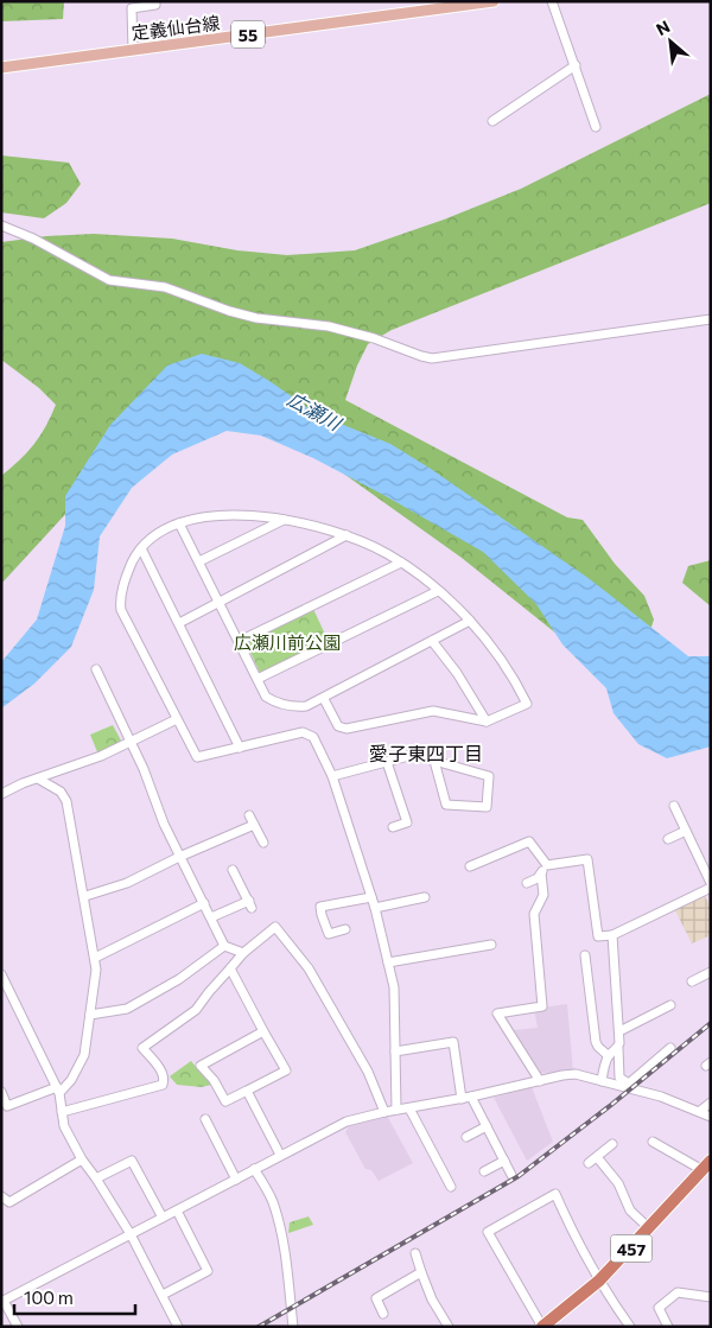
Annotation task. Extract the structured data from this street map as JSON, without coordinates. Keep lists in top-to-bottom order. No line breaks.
{"streets":{"highway":["457"],"main road":["定義仙台線","55"]},"districts":["愛子東四丁目"],"water":["広瀬川"],"parks":["広瀬川前公園"],"scale_bar":"100 m","north":"top left"}
